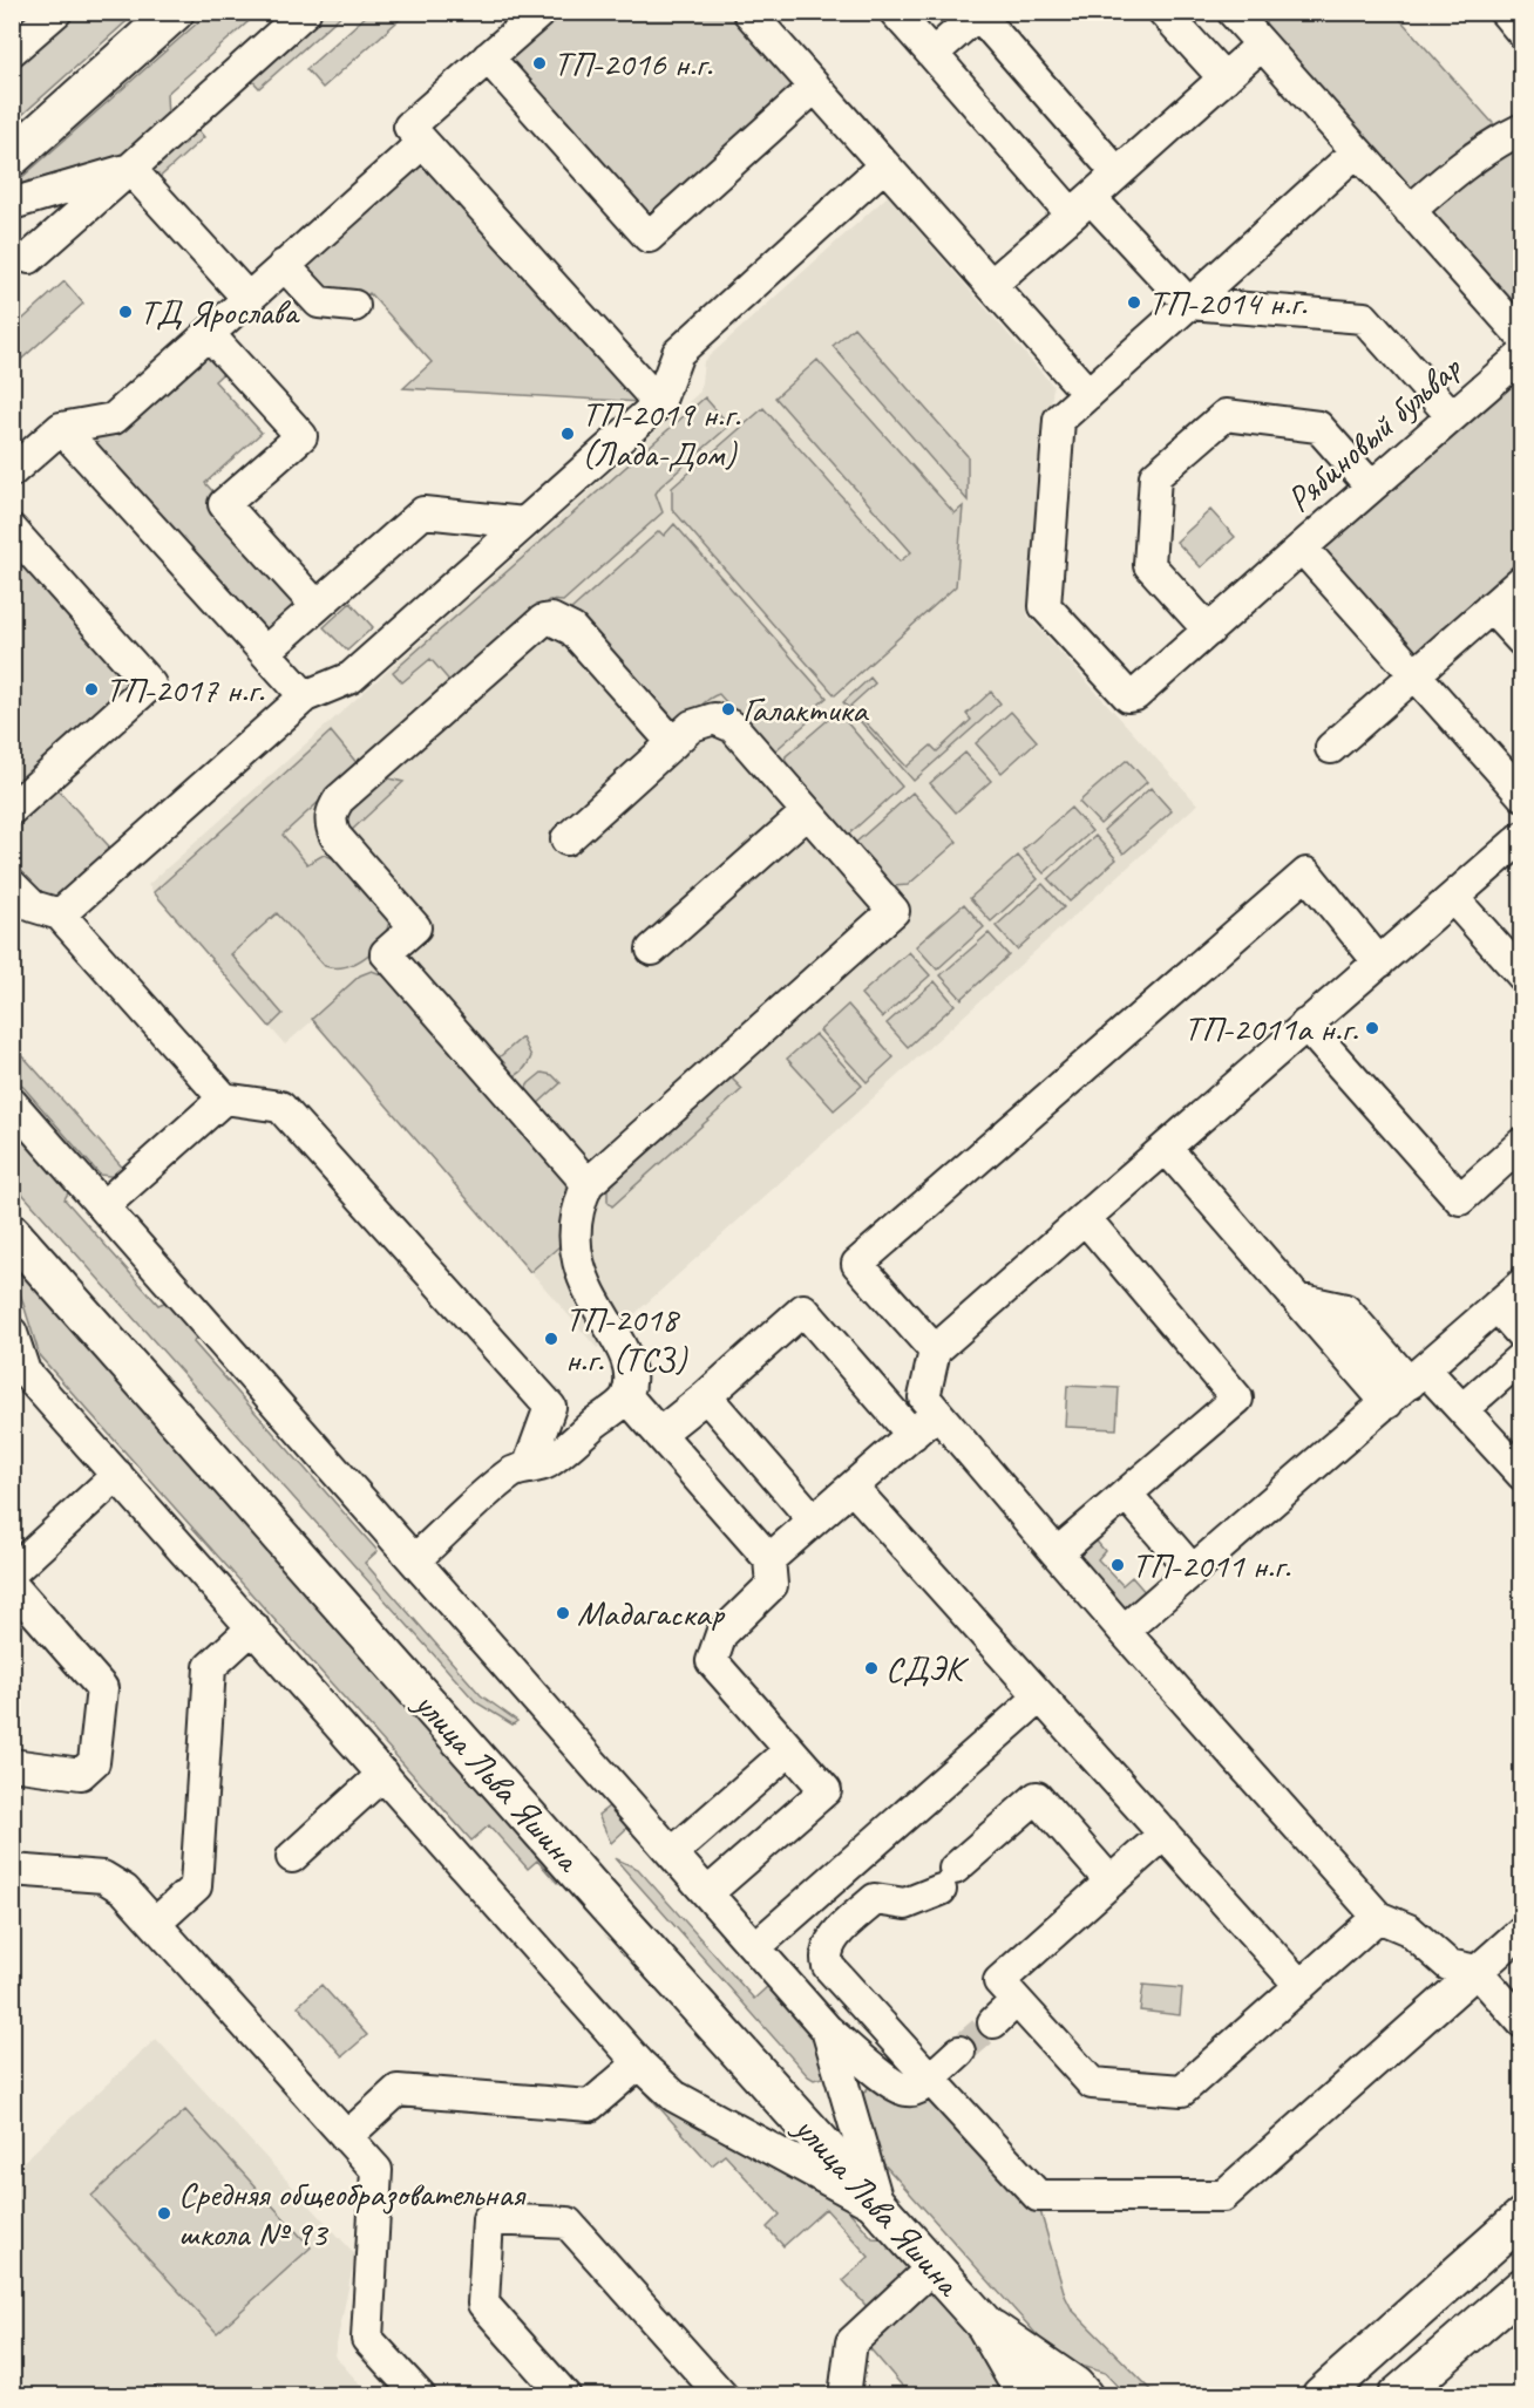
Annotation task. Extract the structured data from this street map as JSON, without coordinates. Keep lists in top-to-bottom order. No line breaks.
{"streets":{"main road":["улица Льва Яшина"],"street":["Рябиновый бульвар"]},"places":["ТП-2016 н.г.","ТП-2014 н.г.","ТД Ярослава","ТП-2019 н.г. (Лада-Дом)","ТП-2017 н.г.","Галактика","ТП-2011а н.г.","ТП-2018 н.г. (ТСЗ)","ТП-2011 н.г.","Мадагаскар","СДЭК","Средняя общеобразовательная школа № 93"]}
